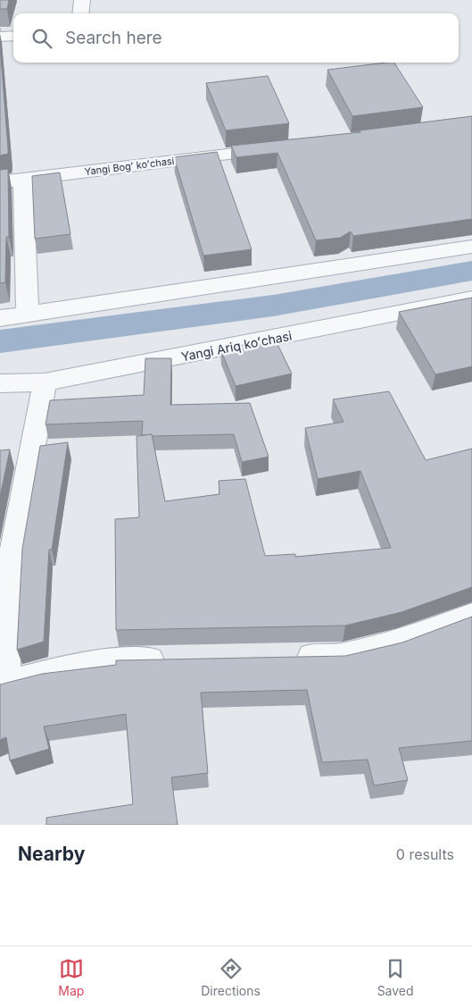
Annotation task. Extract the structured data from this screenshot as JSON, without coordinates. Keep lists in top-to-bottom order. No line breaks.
{"streets":{"street":["Yangi Bogʻ koʻchasi","Yangi Ariq koʻchasi"]},"page":{"search":"Search here","heading":["Nearby","0 results"],"nav":["Map","Directions","Saved"]}}
